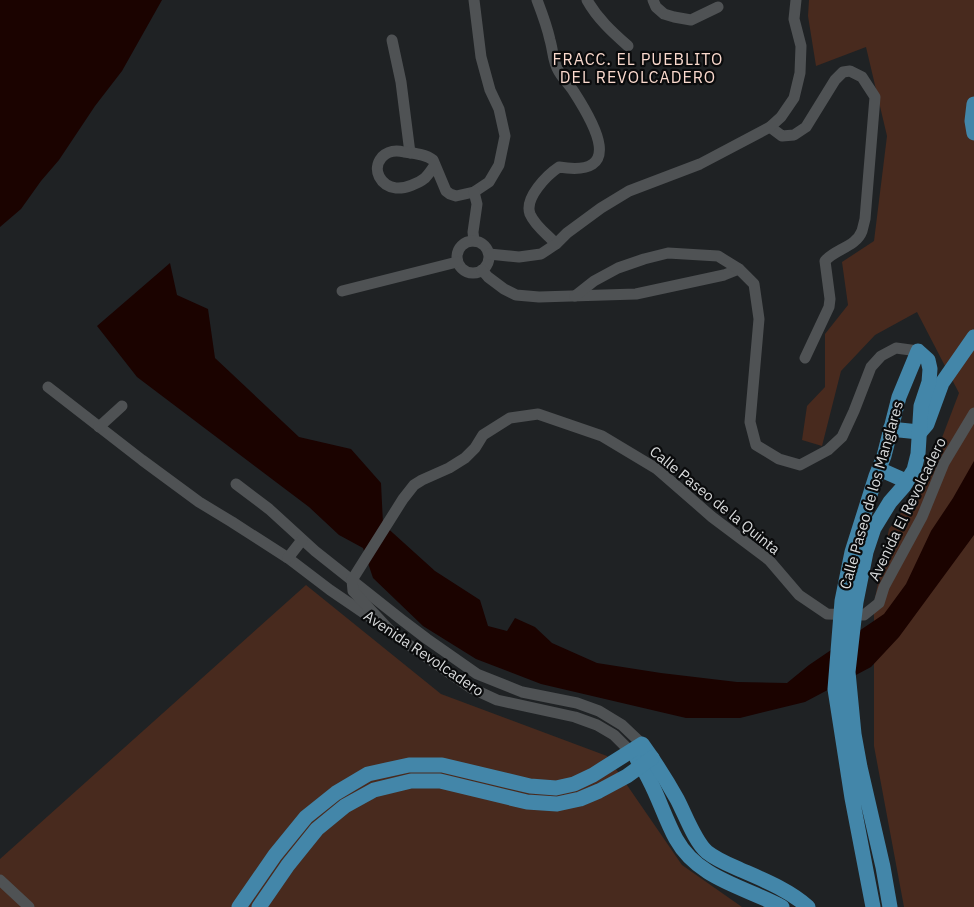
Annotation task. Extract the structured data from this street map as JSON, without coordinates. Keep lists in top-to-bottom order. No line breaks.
{"streets":{"main road":["Calle Paseo de los Manglares","Avenida Revolcadero"],"street":["Calle Paseo de la Quinta","Avenida El Revolcadero"]},"crossings":[["Calle Paseo de los Manglares","Calle Paseo de la Quinta"],["Calle Paseo de los Manglares","Avenida El Revolcadero"],["Calle Paseo de la Quinta","Avenida El Revolcadero"],["Calle Paseo de la Quinta","Avenida Revolcadero"]],"districts":["FRACC. EL PUEBLITO DEL REVOLCADERO"]}
